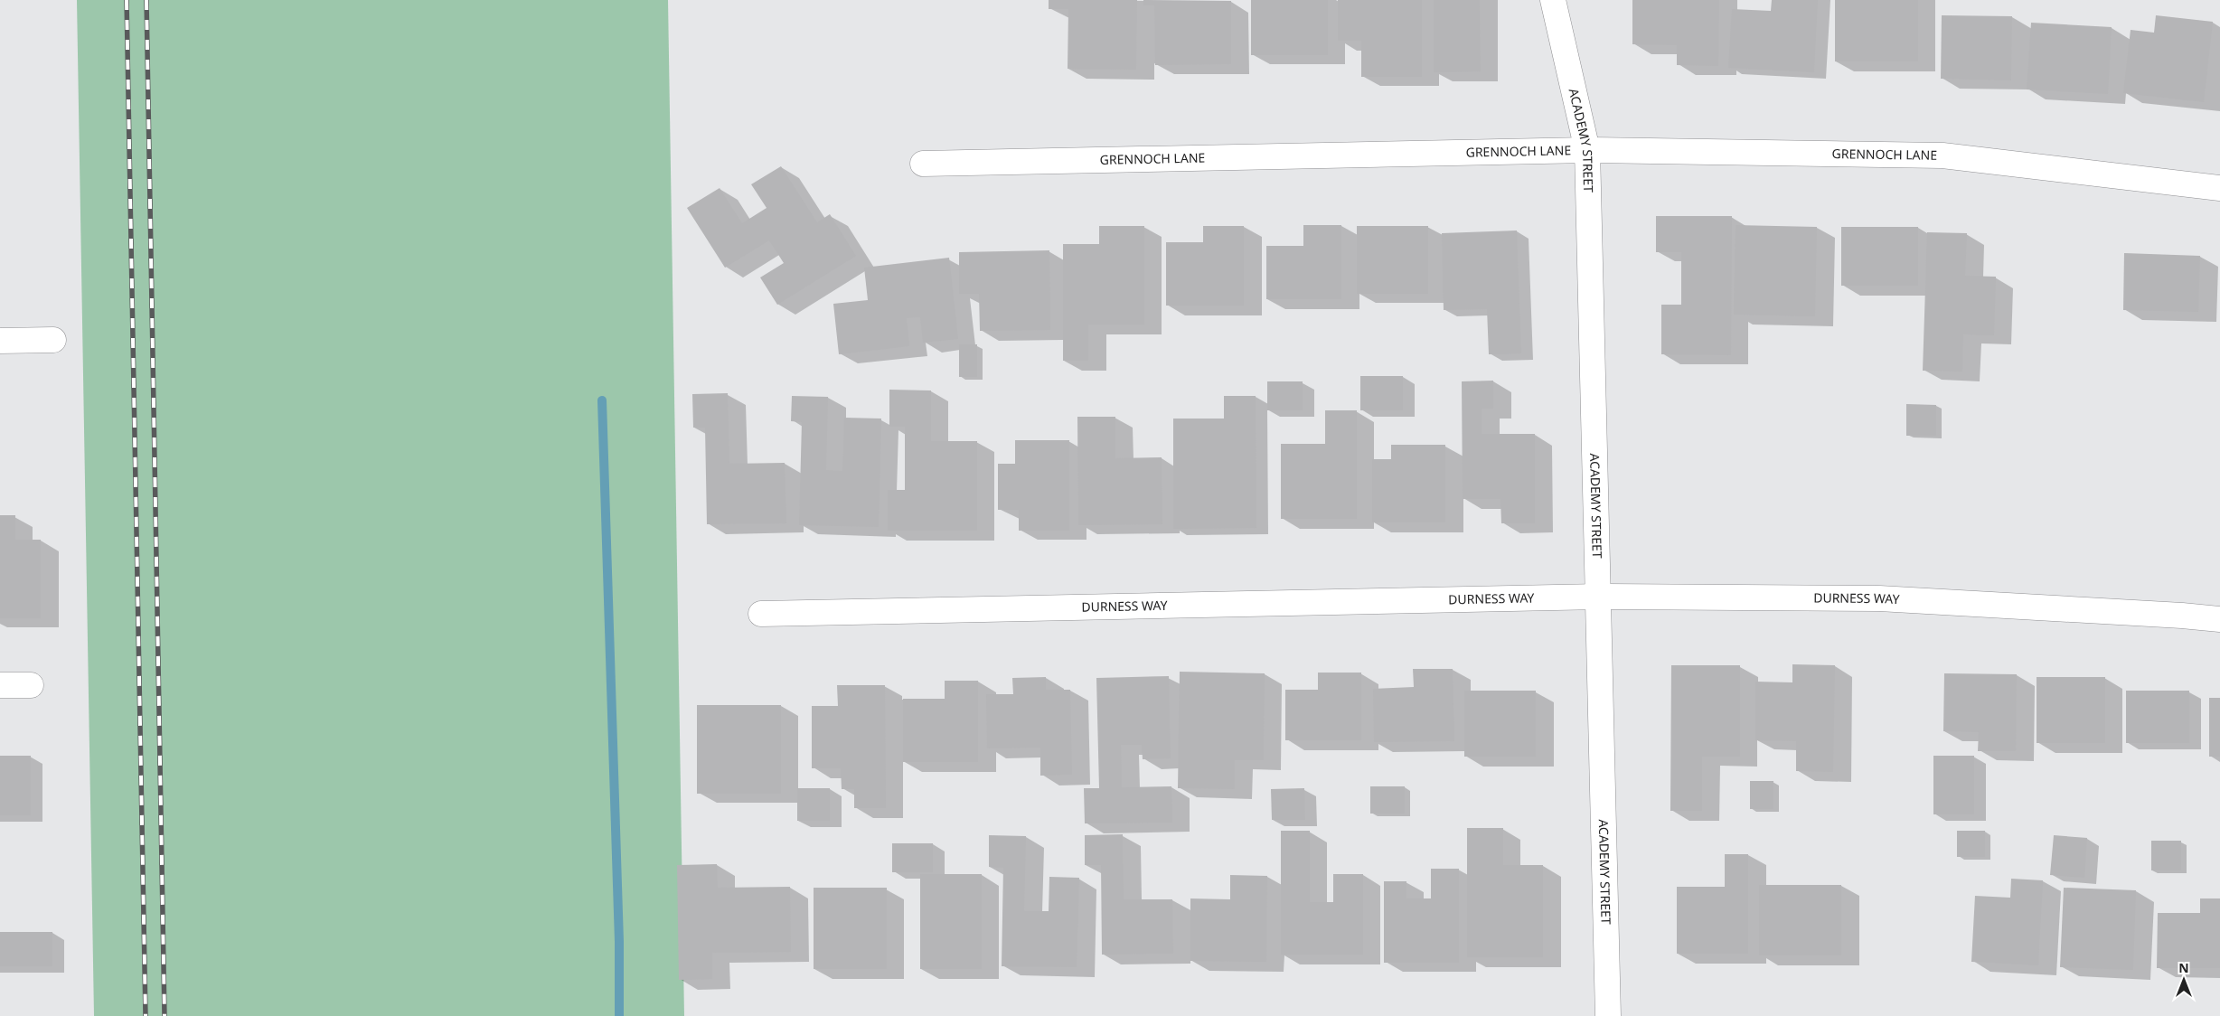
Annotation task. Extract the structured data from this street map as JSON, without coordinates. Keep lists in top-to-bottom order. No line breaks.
{"streets":{"street":["ACADEMY STREET","GRENNOCH LANE","DURNESS WAY"]},"crossings":[["ACADEMY STREET","GRENNOCH LANE"],["ACADEMY STREET","DURNESS WAY"]],"north":"top"}
